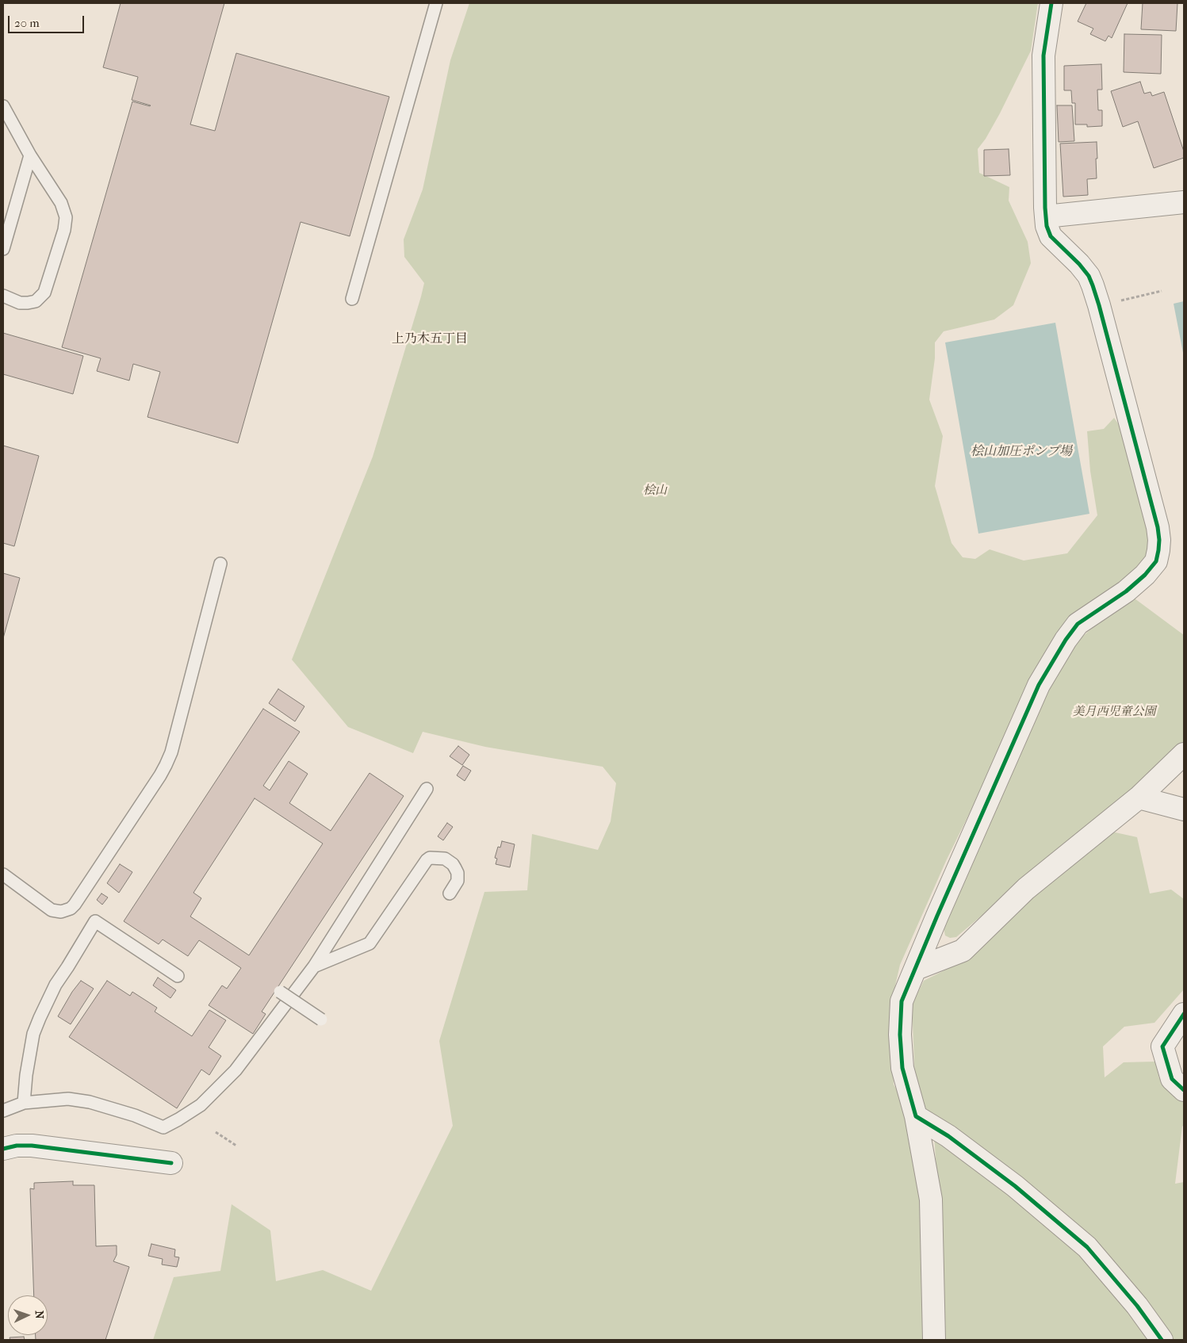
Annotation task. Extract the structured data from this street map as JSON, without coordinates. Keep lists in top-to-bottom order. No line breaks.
{"districts":["上乃木五丁目"],"water":["桧山加圧ポンプ場"],"parks":["桧山","美月西児童公園"],"scale_bar":"20 m","north":"right"}
